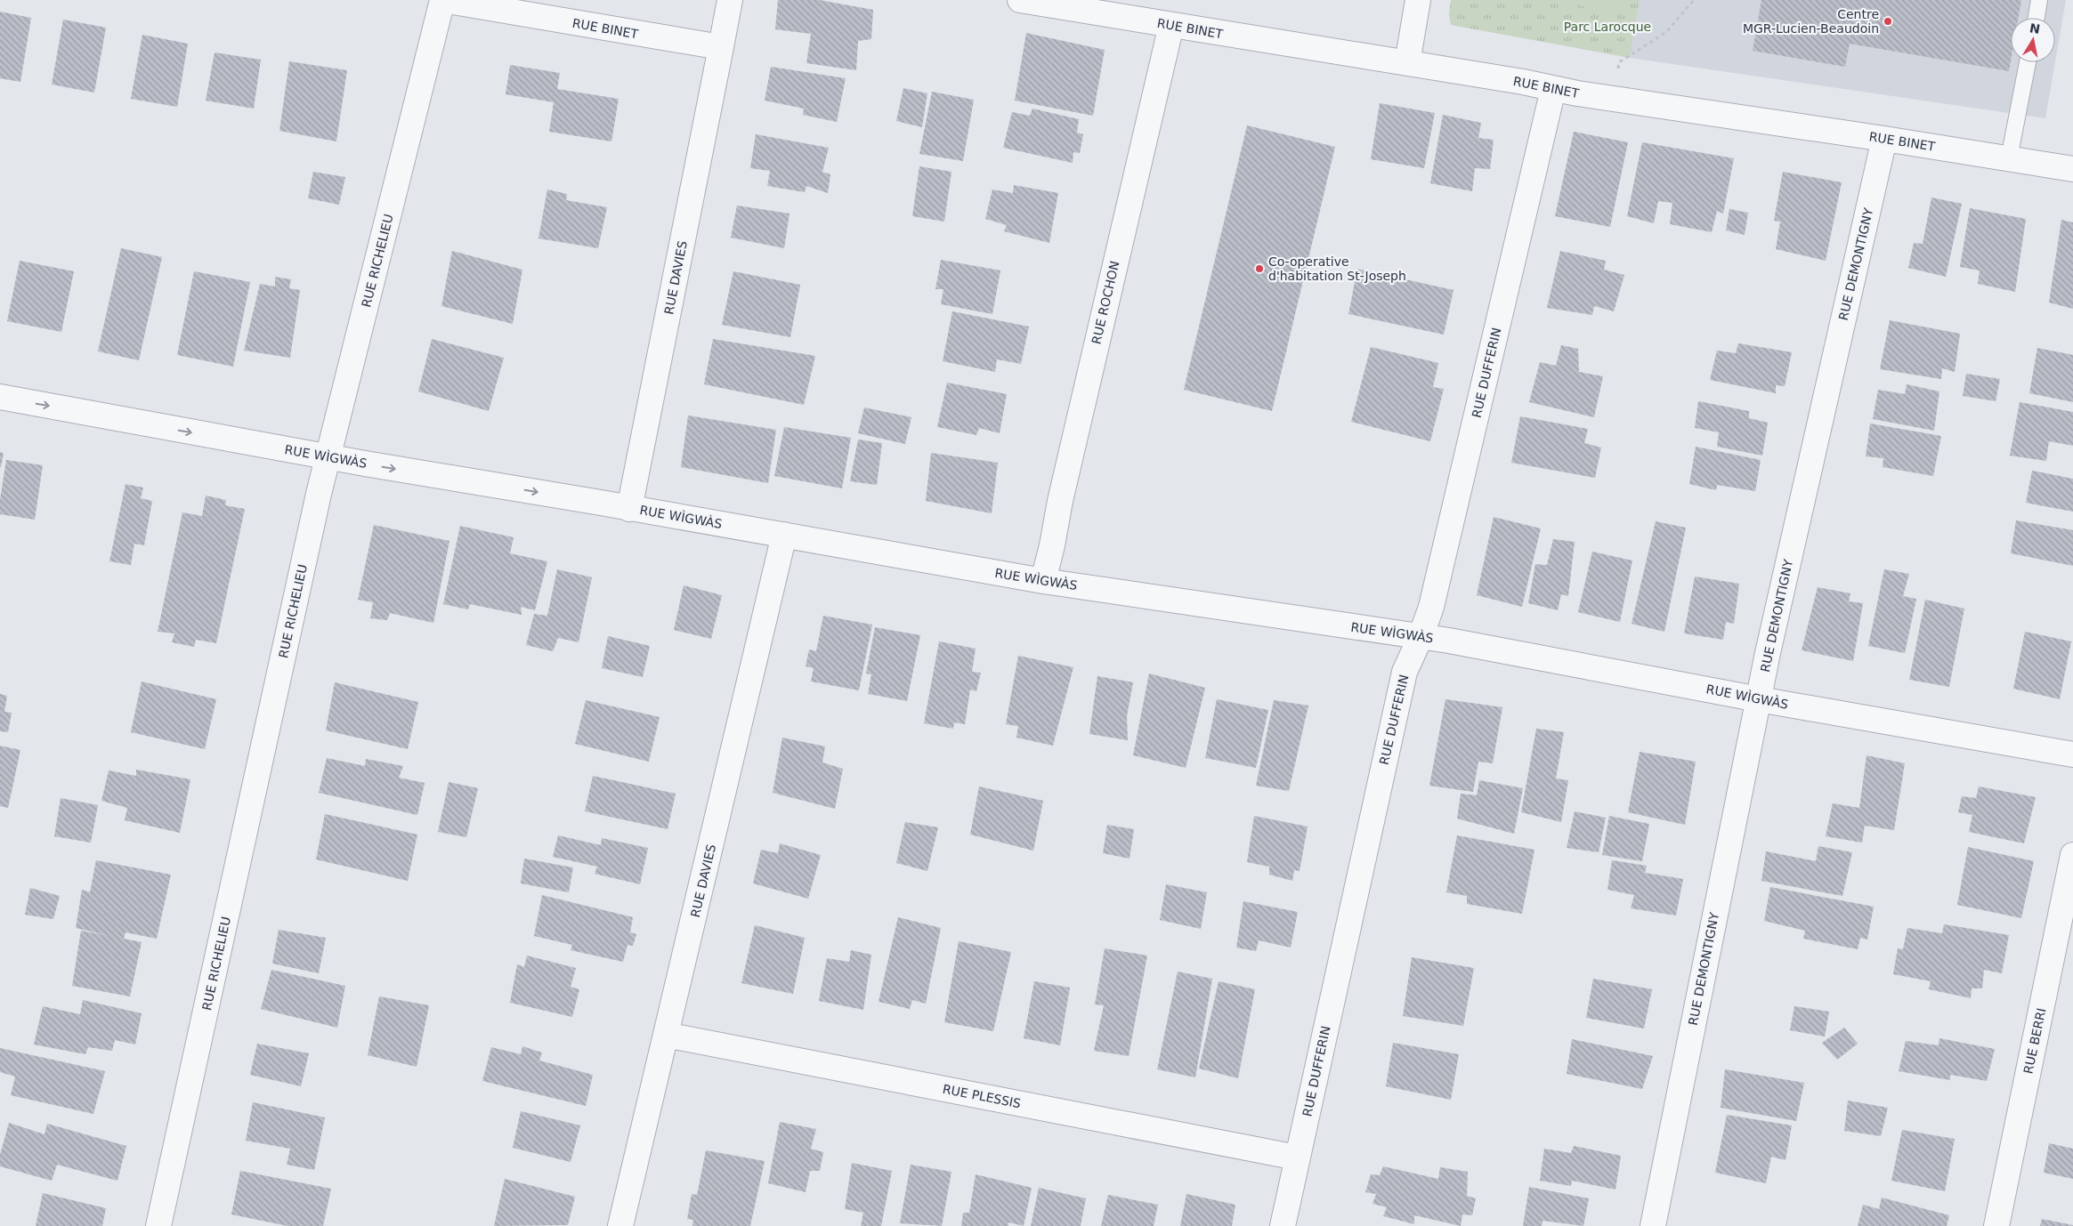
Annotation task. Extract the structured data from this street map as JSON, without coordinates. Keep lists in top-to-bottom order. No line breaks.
{"streets":{"street":["RUE BINET","RUE RICHELIEU","RUE DEMONTIGNY","RUE DAVIES","RUE ROCHON","RUE DUFFERIN","RUE WÌGWÀS","RUE BERRI","RUE PLESSIS"]},"crossings":[["RUE BINET","RUE RICHELIEU"],["RUE BINET","RUE DEMONTIGNY"],["RUE BINET","RUE DAVIES"],["RUE BINET","RUE ROCHON"],["RUE BINET","RUE DUFFERIN"],["RUE RICHELIEU","RUE WÌGWÀS"],["RUE DEMONTIGNY","RUE WÌGWÀS"],["RUE DAVIES","RUE WÌGWÀS"],["RUE DAVIES","RUE PLESSIS"],["RUE ROCHON","RUE WÌGWÀS"],["RUE DUFFERIN","RUE WÌGWÀS"],["RUE DUFFERIN","RUE PLESSIS"]],"parks":["Parc Larocque"],"places":["Centre MGR-Lucien-Beaudoin","Co-operative d'habitation St-Joseph"],"north":"top"}
